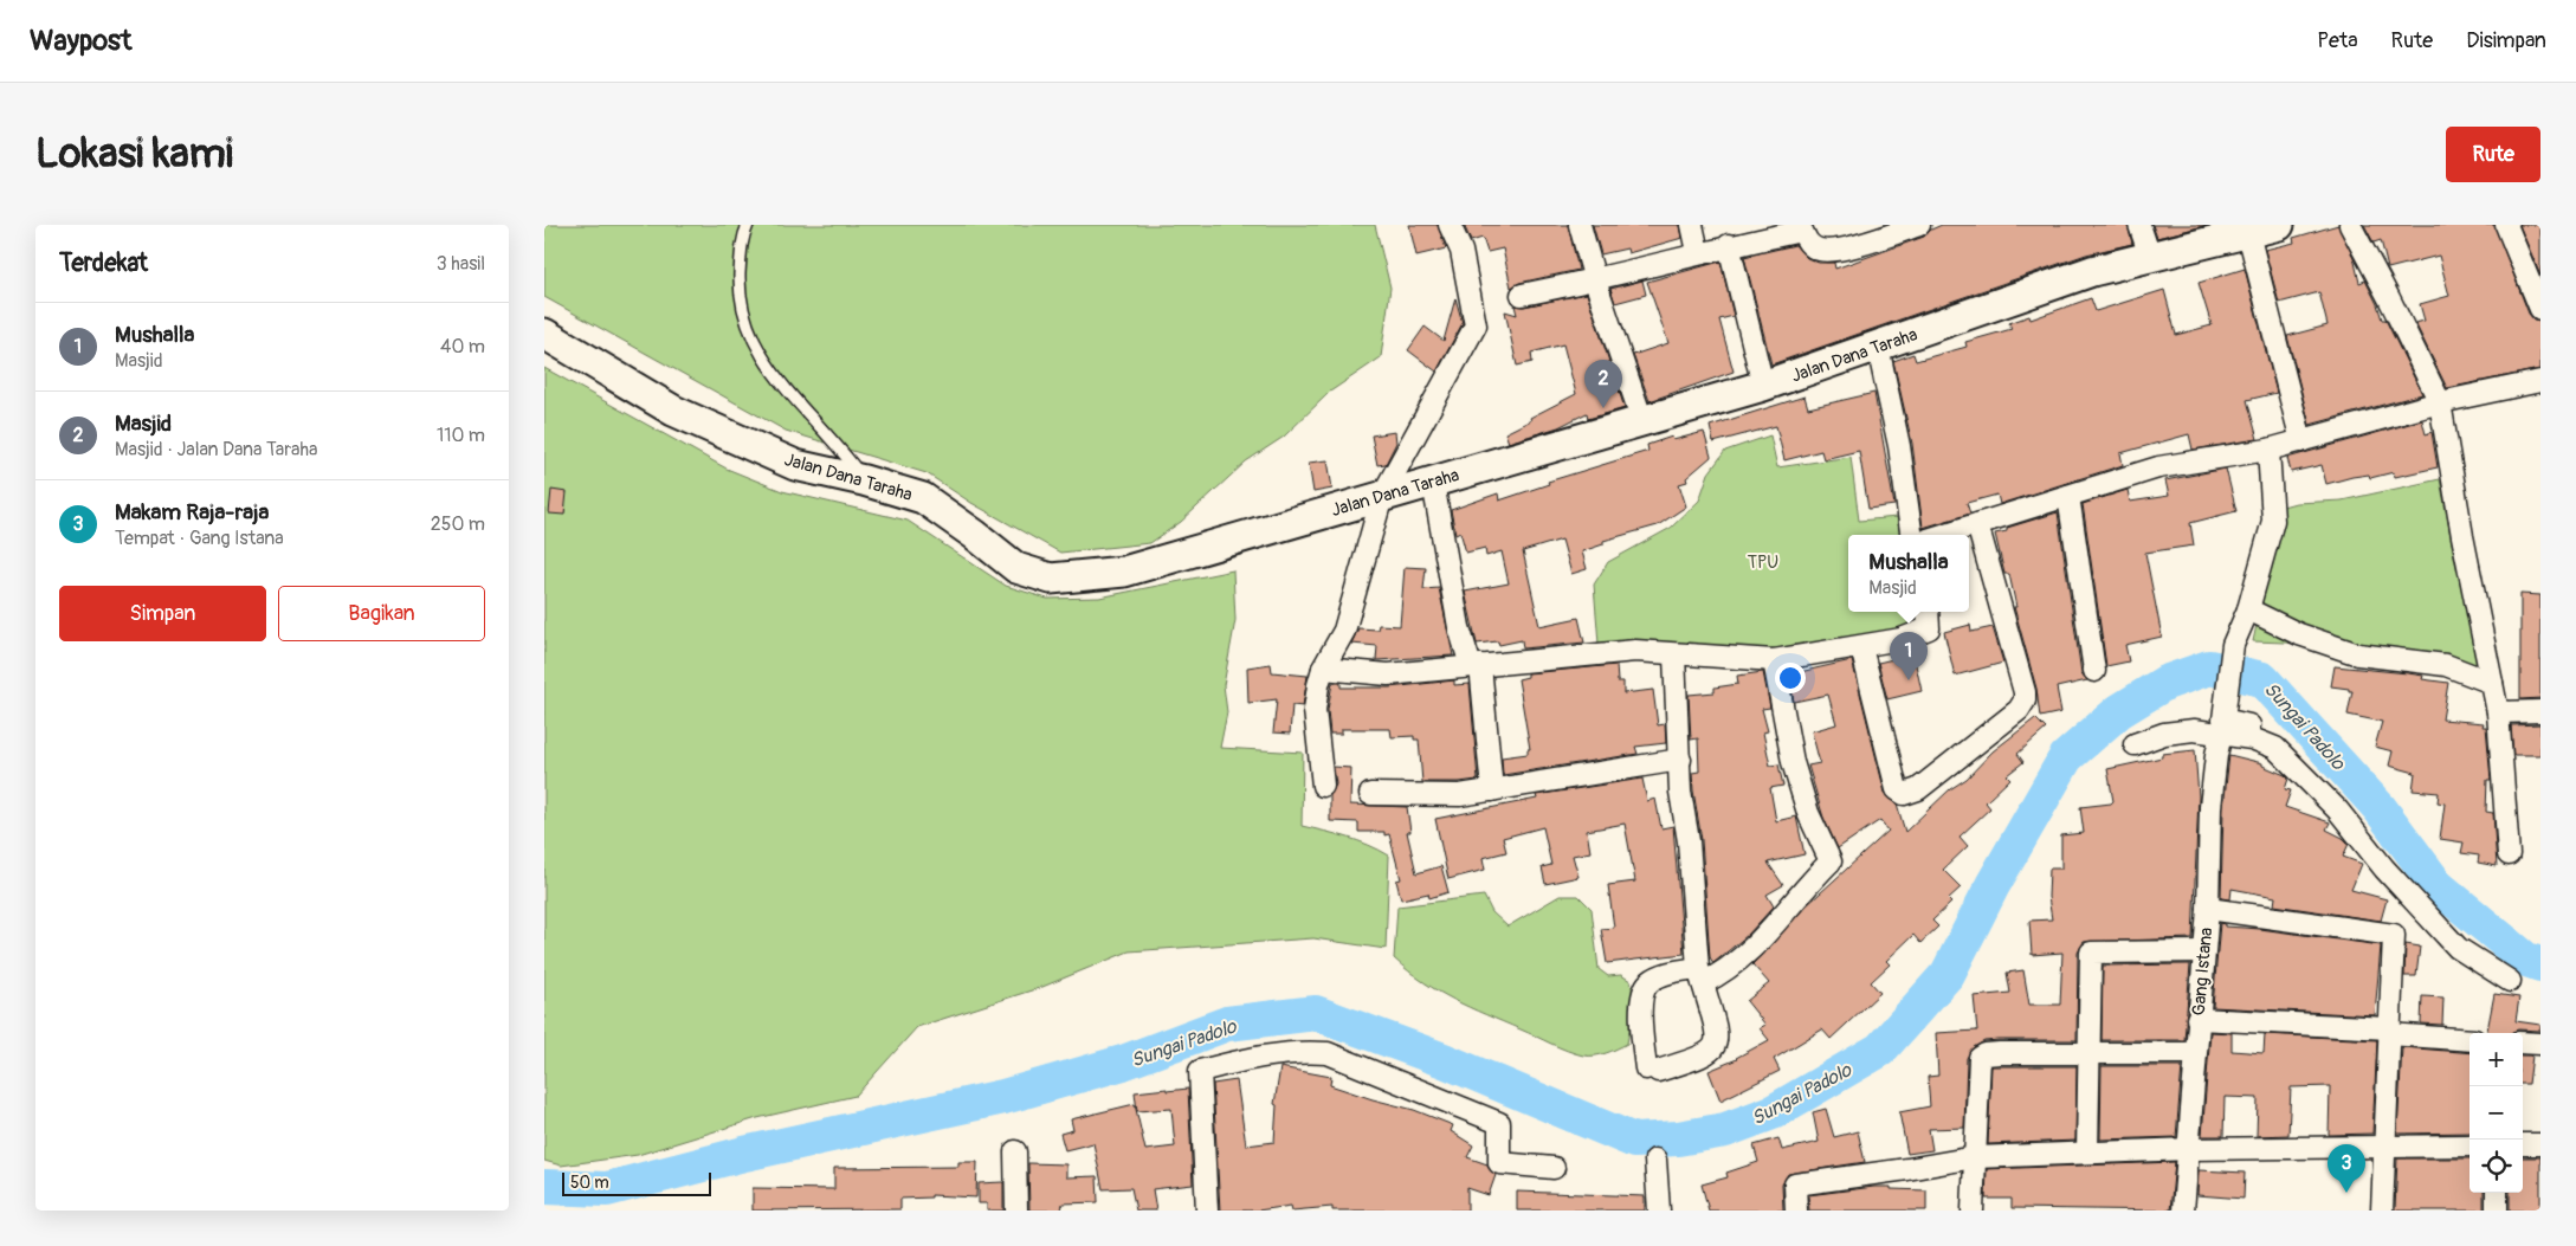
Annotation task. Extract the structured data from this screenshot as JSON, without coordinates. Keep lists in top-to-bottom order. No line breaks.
{"streets":{"street":["Jalan Dana Taraha","Gang Istana"]},"water":["Sungai Padolo"],"parks":["TPU"],"scale_bar":"50 m","page":{"header":"Waypost","nav":["Peta","Rute","Disimpan"],"buttons":["Rute",["Simpan","Bagikan"]],"title":"Lokasi kami","heading":["Terdekat","3 hasil"],"list":[{"mark":"1","name":"Mushalla","note":"Masjid","value":"40 m"},{"mark":"2","name":"Masjid","note":"Masjid · Jalan Dana Taraha","value":"110 m"},{"mark":"3","name":"Makam Raja-raja","note":"Tempat · Gang Istana","value":"250 m"}],"pins":["2","1","3"],"popup":["Mushalla","Masjid"],"map_buttons":["+","−"],"scale":"50 m"}}
